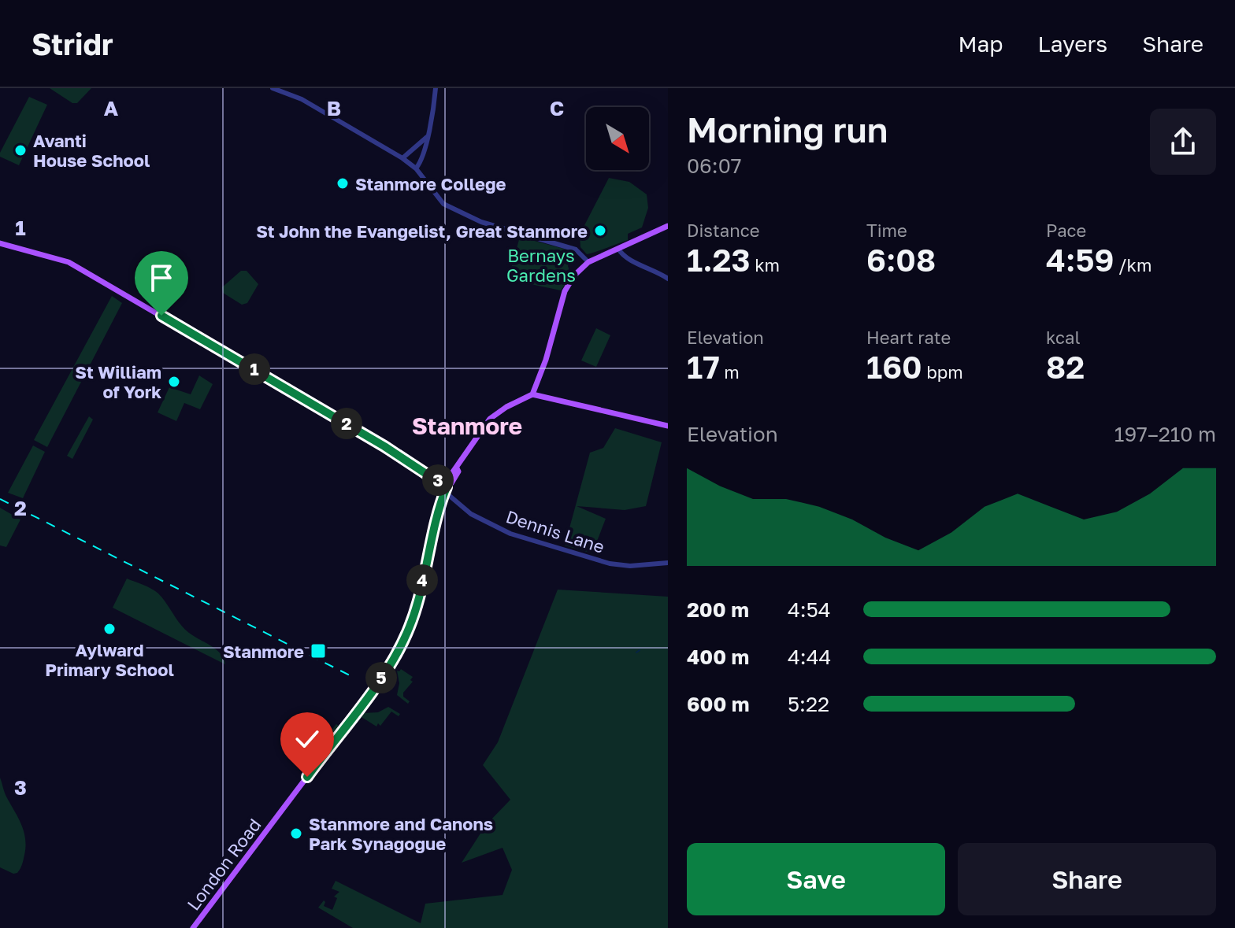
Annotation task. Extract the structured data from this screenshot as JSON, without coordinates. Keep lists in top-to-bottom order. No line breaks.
{"streets":{"main road":["London Road"],"street":["Dennis Lane"]},"crossings":[["Dennis Lane","London Road"]],"districts":["Stanmore"],"parks":["Bernays Gardens"],"places":{"other":["Avanti House School","Stanmore College","St John the Evangelist, Great Stanmore","St William of York","Aylward Primary School","Stanmore and Canons Park Synagogue"],"transit":["Stanmore"]},"north":"bottom right","page":{"header":"Stridr","nav":["Map","Layers","Share"],"heading":["Morning run","06:07"],"stats":[["Distance","1.23 km"],["Time","6:08"],["Pace","4:59 /km"],["Elevation","17 m"],["Heart rate","160 bpm"],["kcal","82"]],"pins":["1","2","3","4","5"],"chart":["Elevation","197–210 m"],"list":[{"name":"200 m","note":"4:54"},{"name":"400 m","note":"4:44"},{"name":"600 m","note":"5:22"}],"buttons":["Save","Share"]},"grid":{"columns":["A","B","C"],"rows":["1","2","3"]}}
